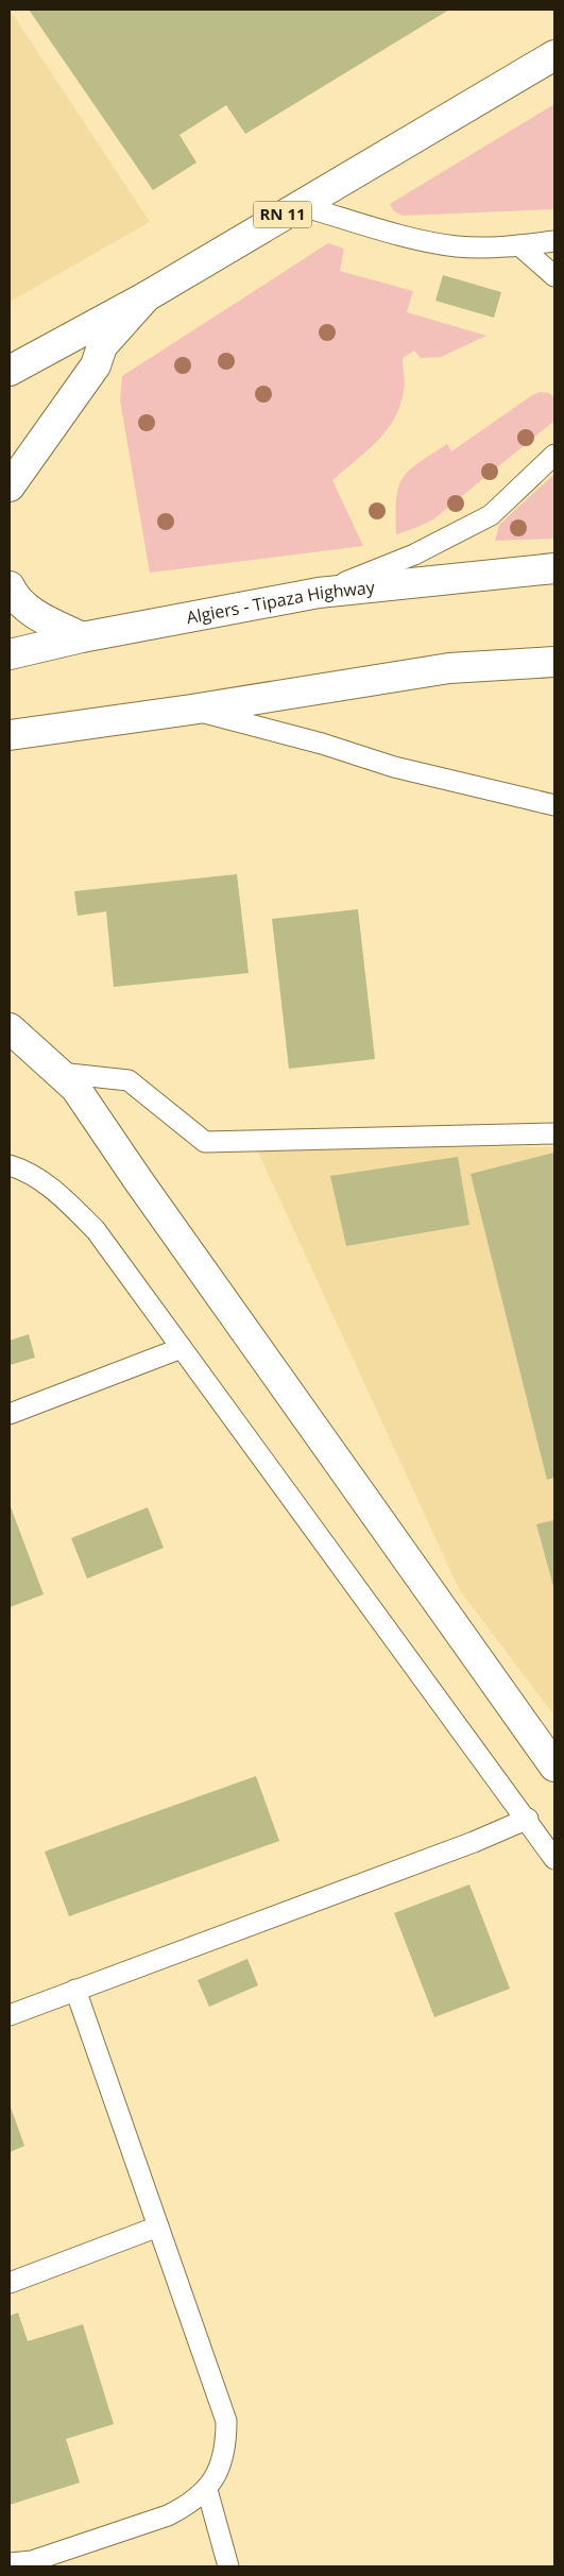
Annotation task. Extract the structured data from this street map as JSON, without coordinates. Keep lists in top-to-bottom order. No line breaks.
{"streets":{"main road":["RN 11","Algiers - Tipaza Highway"]}}
